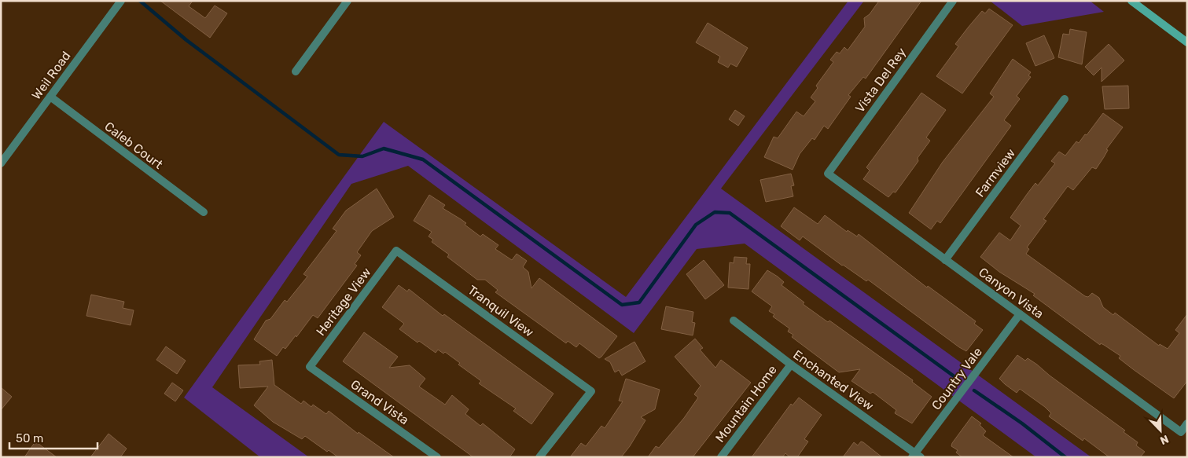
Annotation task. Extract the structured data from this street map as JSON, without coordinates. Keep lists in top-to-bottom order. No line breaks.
{"streets":{"street":["Weil Road","Vista Del Rey","Caleb Court","Farmview","Canyon Vista","Heritage View","Tranquil View","Country Vale","Enchanted View","Grand Vista","Mountain Home"]},"crossings":[["Weil Road","Caleb Court"],["Vista Del Rey","Canyon Vista"],["Farmview","Canyon Vista"],["Canyon Vista","Country Vale"],["Heritage View","Tranquil View"],["Heritage View","Grand Vista"],["Country Vale","Enchanted View"],["Enchanted View","Mountain Home"]],"scale_bar":"50 m","north":"bottom right"}
